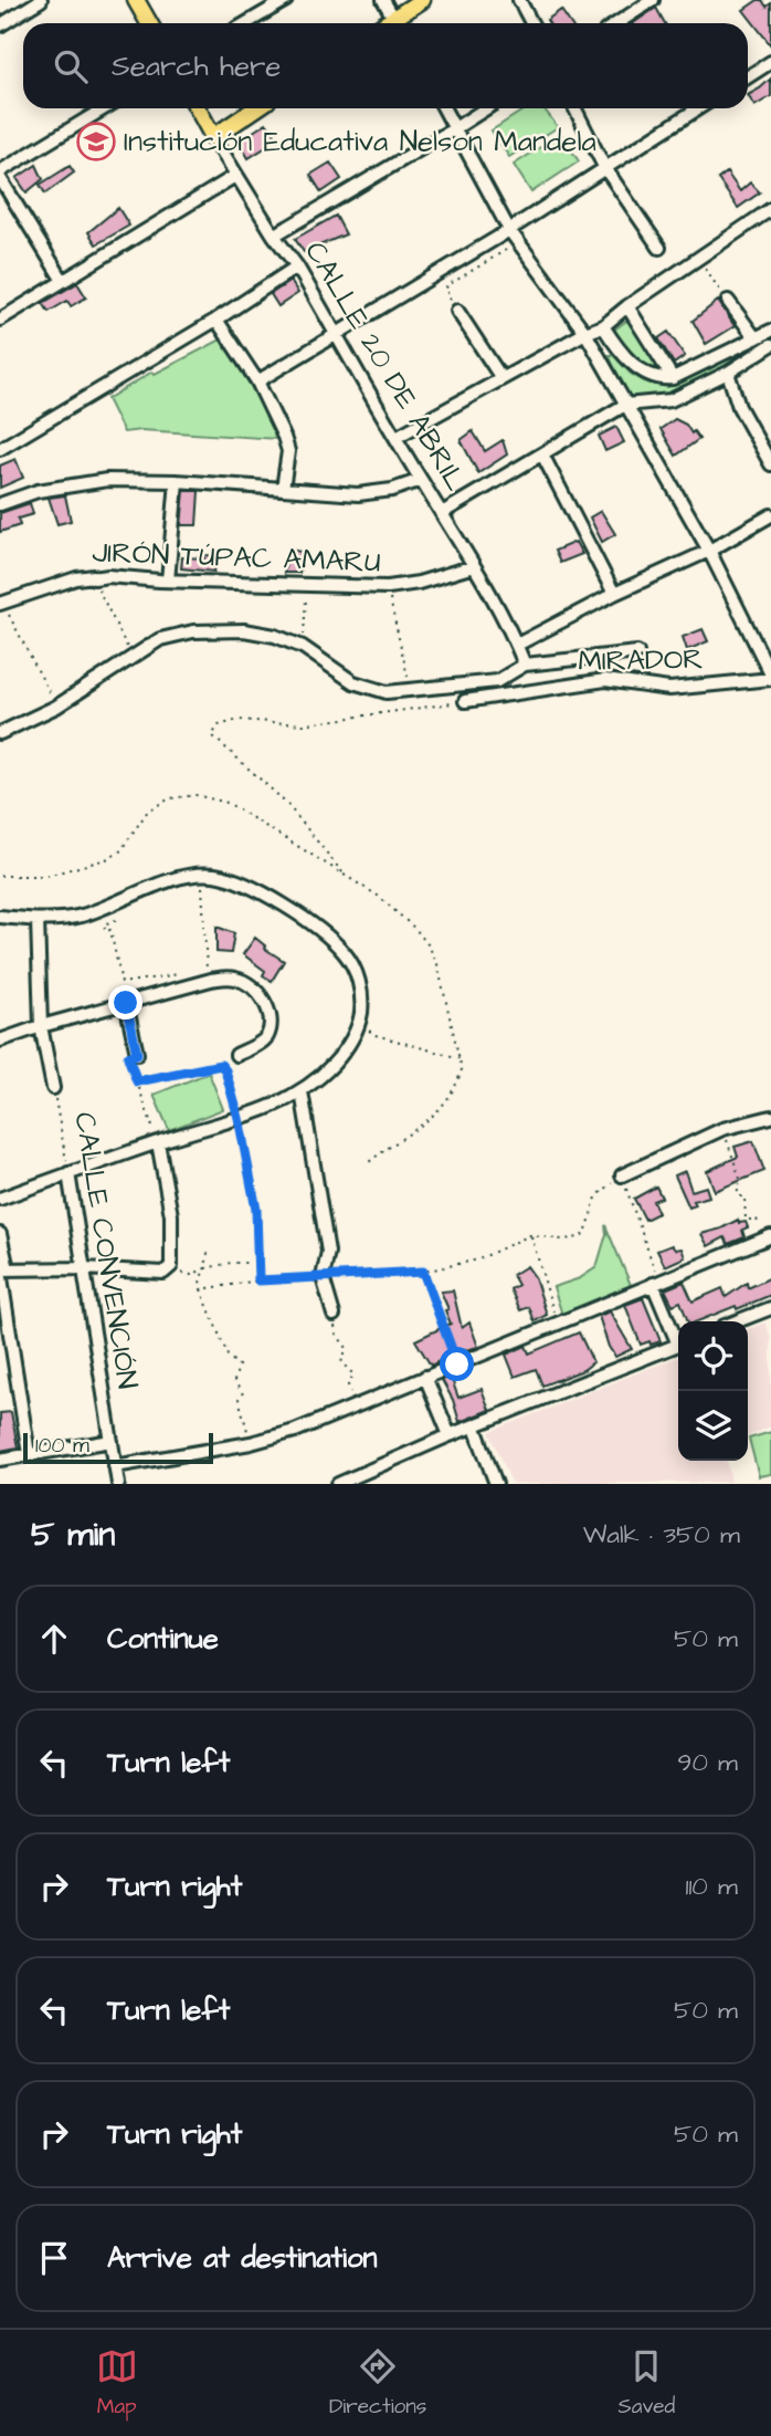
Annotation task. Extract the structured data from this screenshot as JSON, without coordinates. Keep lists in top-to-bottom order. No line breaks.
{"streets":{"main road":["CALLE 20 DE ABRIL"],"street":["JIRÓN TÚPAC AMARU","MIRADOR","CALLE CONVENCIÓN"]},"crossings":[["CALLE 20 DE ABRIL","JIRÓN TÚPAC AMARU"]],"places":{"school or university":["Institución Educativa Nelson Mandela"]},"scale_bar":"100 m","page":{"search":"Search here","scale":"100 m","heading":["5 min","Walk · 350 m"],"list":[["Continue","50 m"],["Turn left","90 m"],["Turn right","110 m"],["Turn left","50 m"],["Turn right","50 m"],"Arrive at destination"],"nav":["Map","Directions","Saved"]}}
